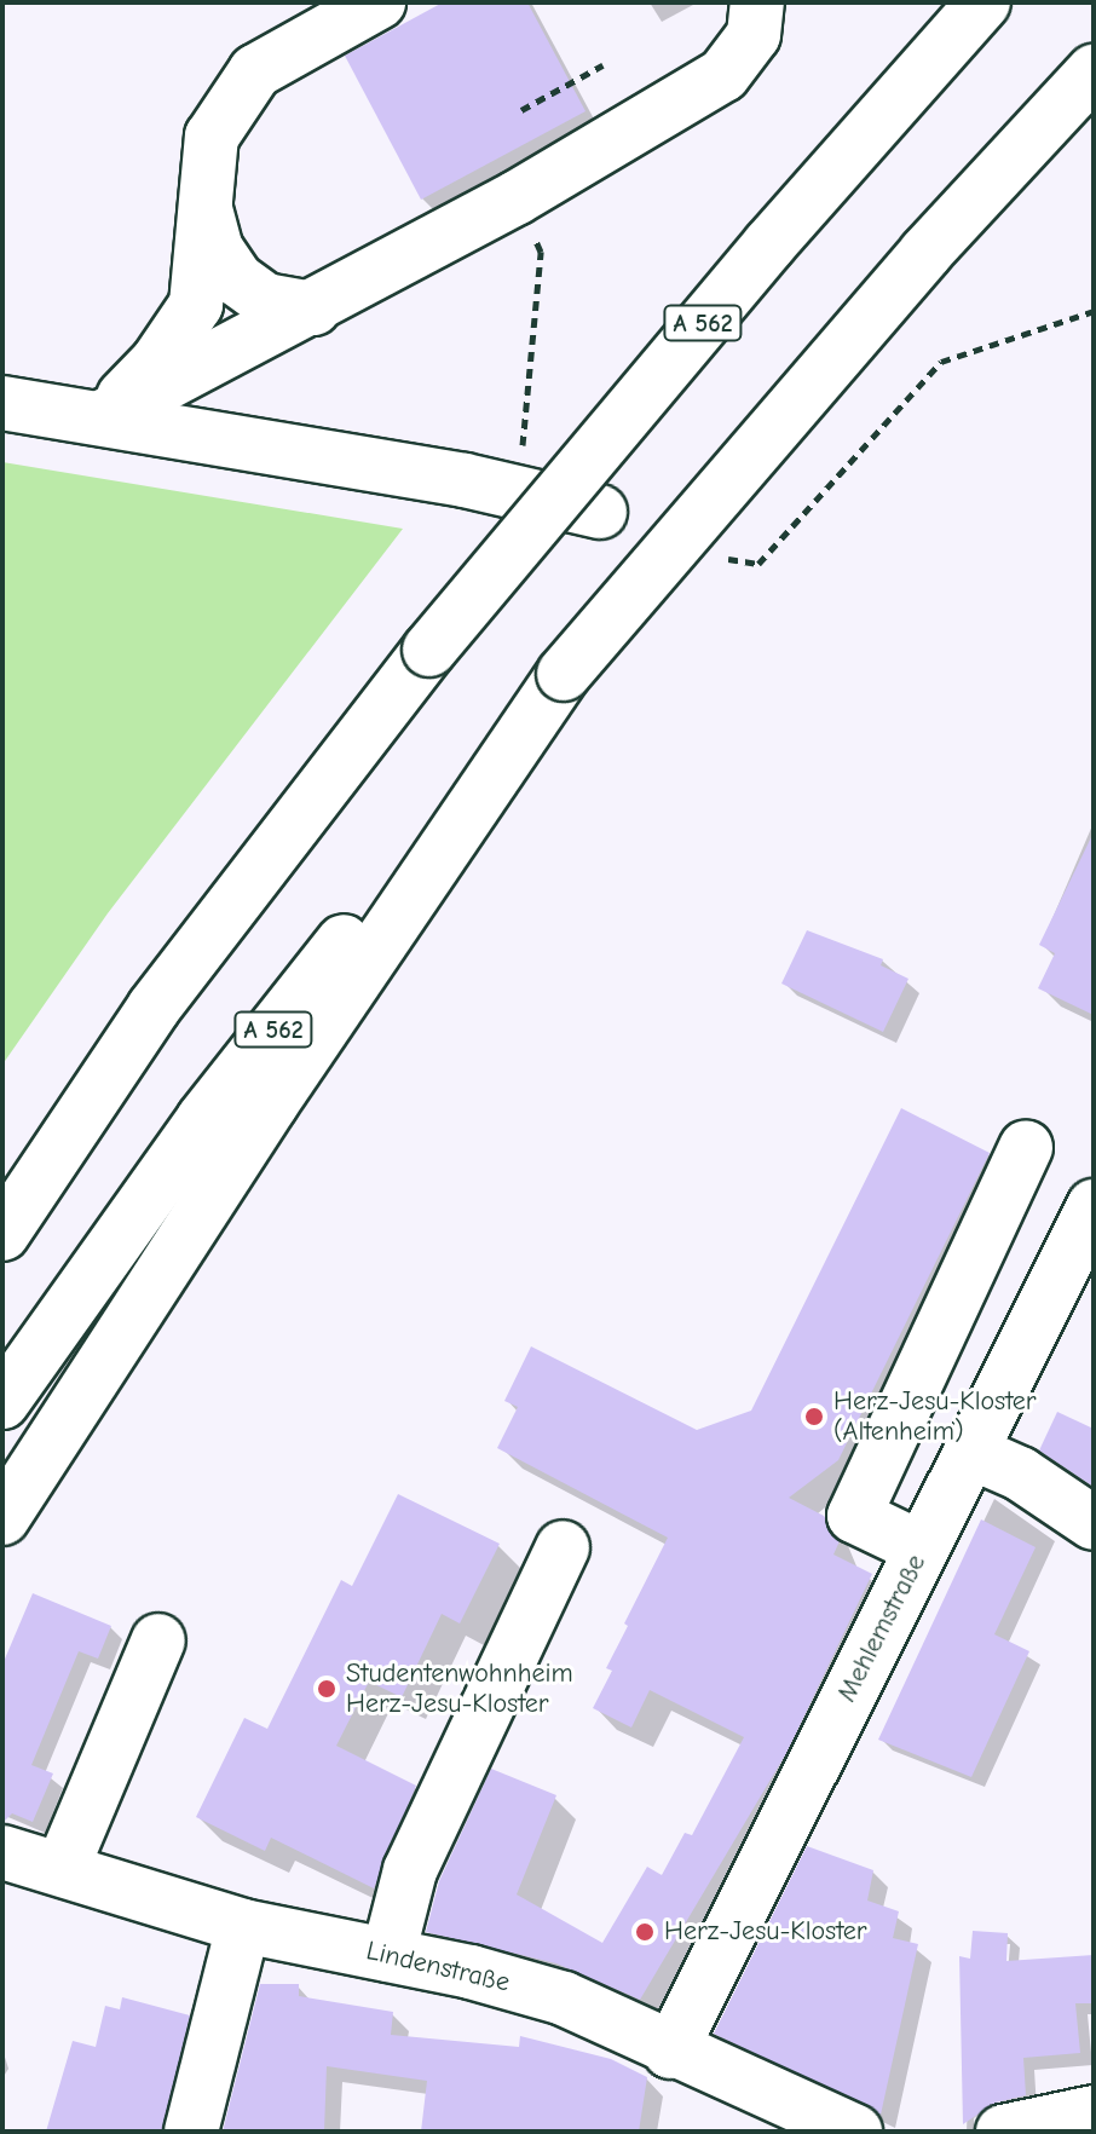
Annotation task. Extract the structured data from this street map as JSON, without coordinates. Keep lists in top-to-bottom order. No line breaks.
{"streets":{"main road":["A 562","Mehlemstraße","Lindenstraße"]},"crossings":[["Mehlemstraße","Lindenstraße"]],"places":["Herz-Jesu-Kloster (Altenheim)","Studentenwohnheim Herz-Jesu-Kloster","Herz-Jesu-Kloster"]}
